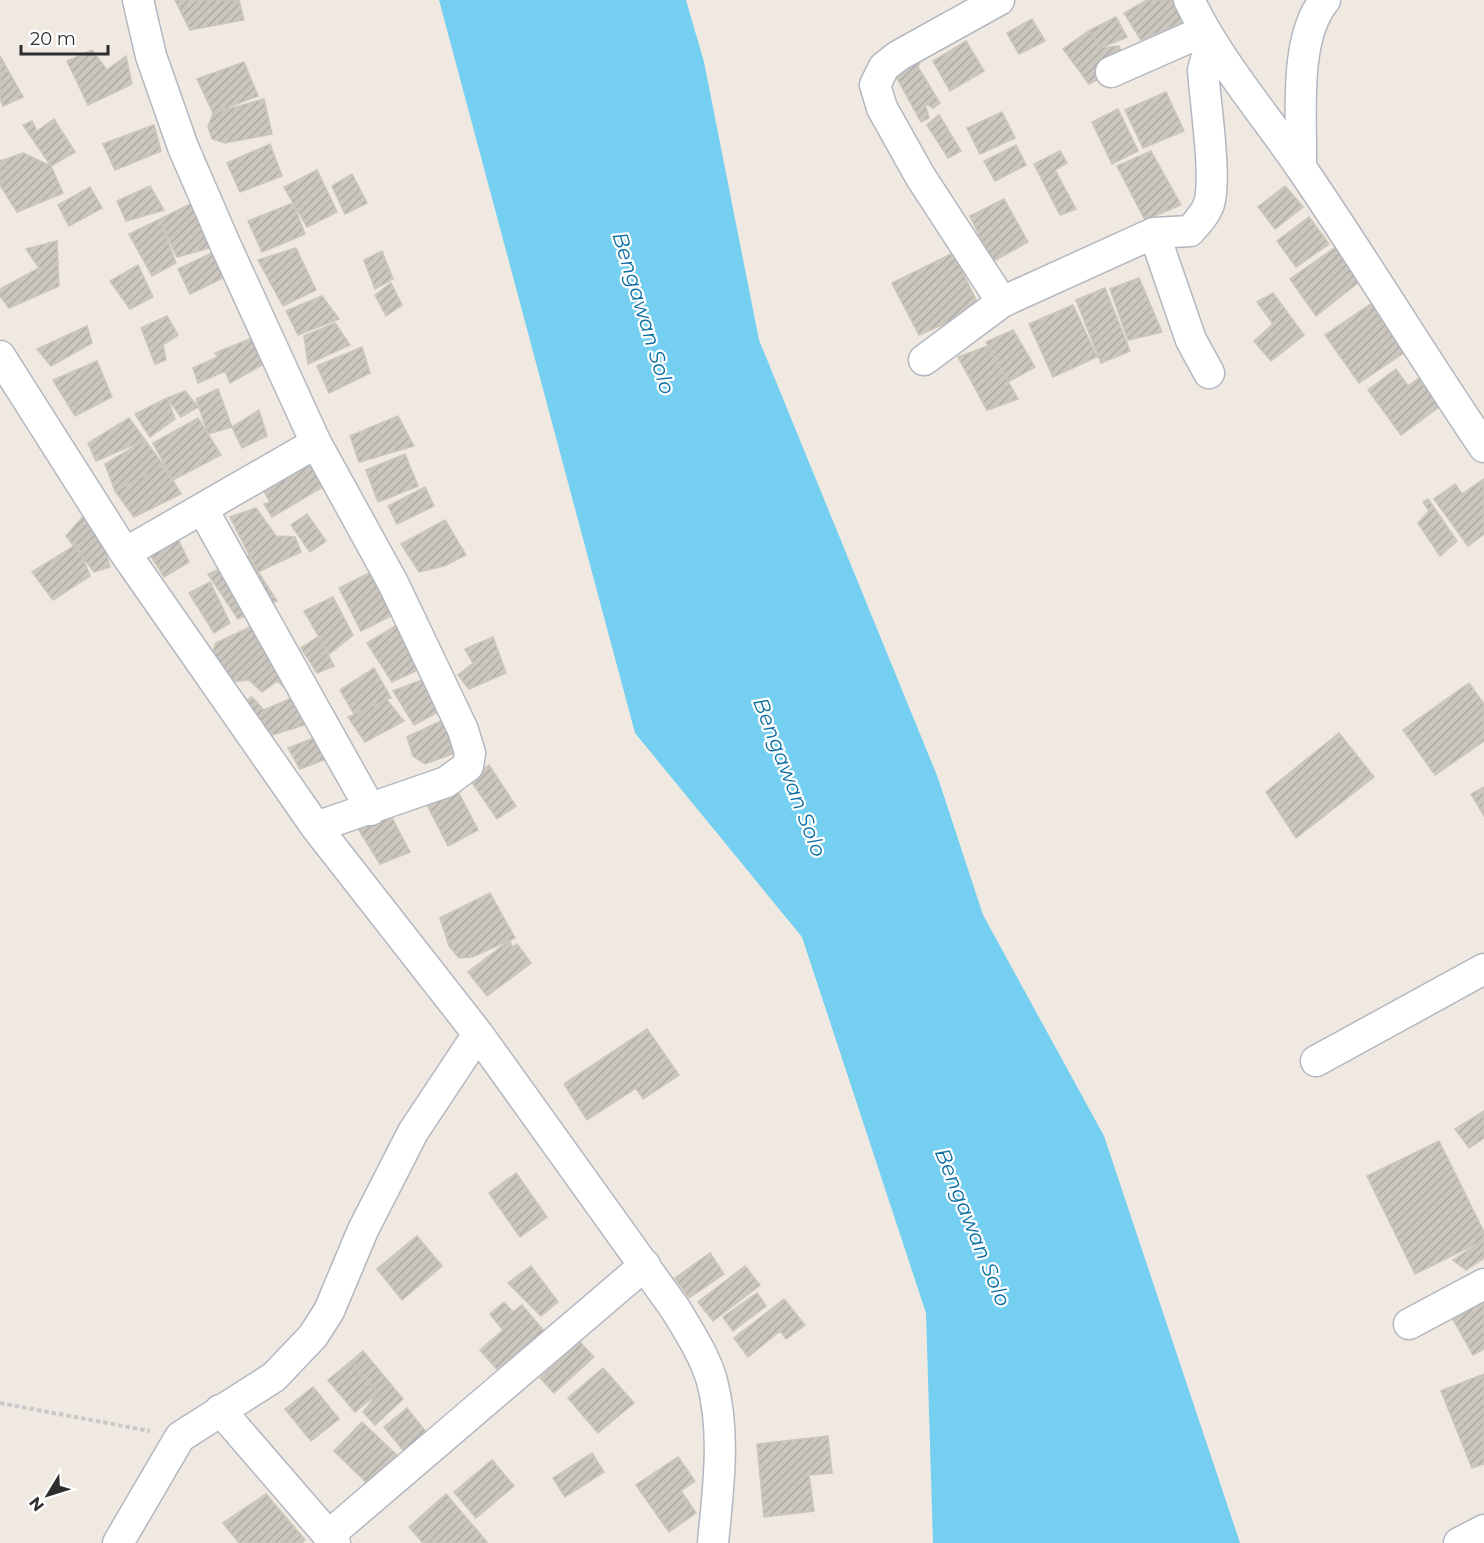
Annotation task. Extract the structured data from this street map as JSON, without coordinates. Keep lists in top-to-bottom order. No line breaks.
{"water":["Bengawan Solo"],"scale_bar":"20 m","north":"bottom left"}
